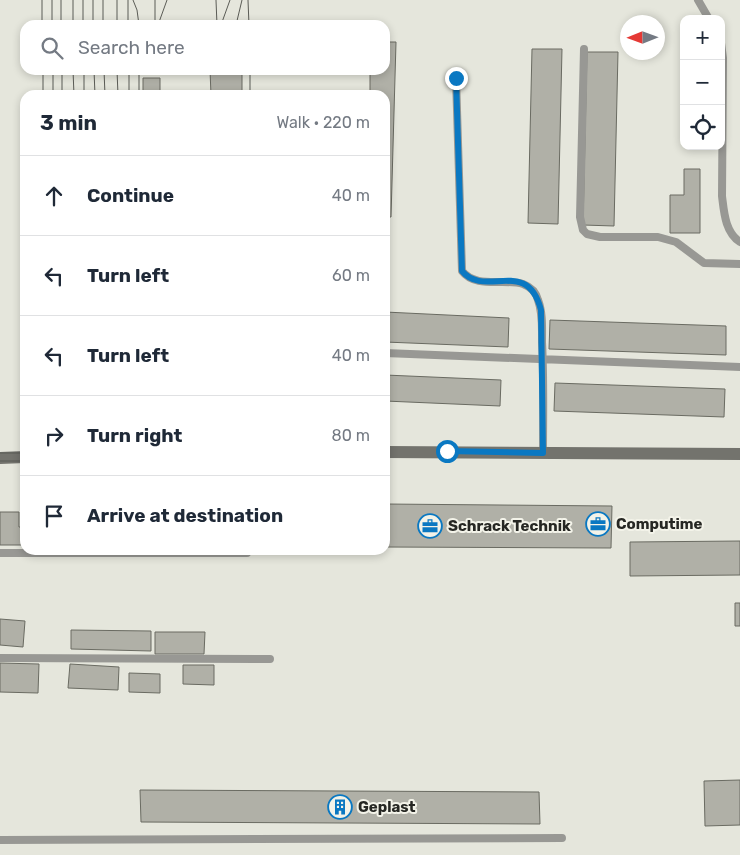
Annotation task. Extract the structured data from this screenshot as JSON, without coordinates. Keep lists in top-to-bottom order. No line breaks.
{"places":{"office":["Computime","Schrack Technik"],"building":["Geplast"]},"north":"left","page":{"map_buttons":["+","−"],"search":"Search here","heading":["3 min","Walk · 220 m"],"list":[["Continue","40 m"],["Turn left","60 m"],["Turn left","40 m"],["Turn right","80 m"],"Arrive at destination"]}}
